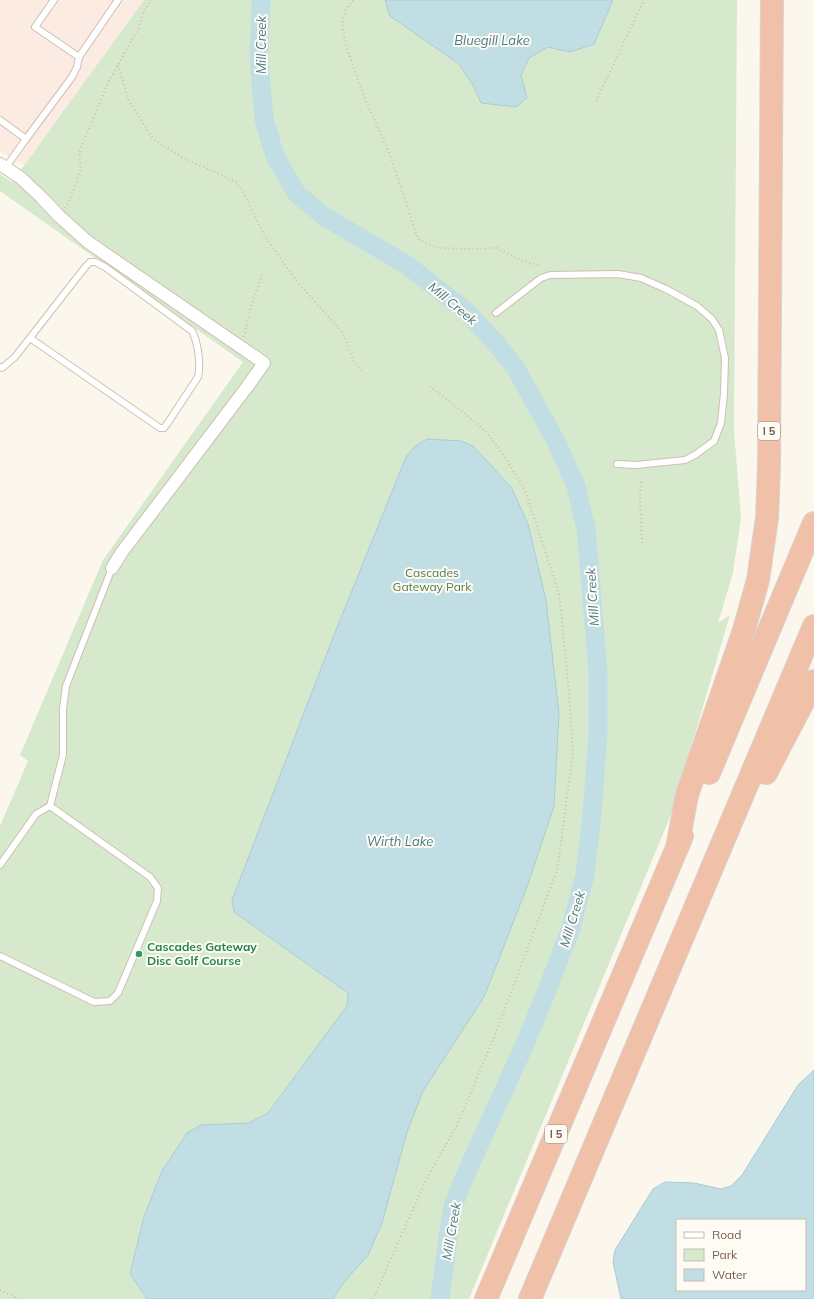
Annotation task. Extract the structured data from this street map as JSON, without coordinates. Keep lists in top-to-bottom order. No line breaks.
{"streets":{"highway":["I 5"]},"water":["Bluegill Lake","Mill Creek","Wirth Lake"],"parks":["Cascades Gateway Park"],"places":["Cascades Gateway Disc Golf Course"],"legend":["Road","Park","Water"]}
